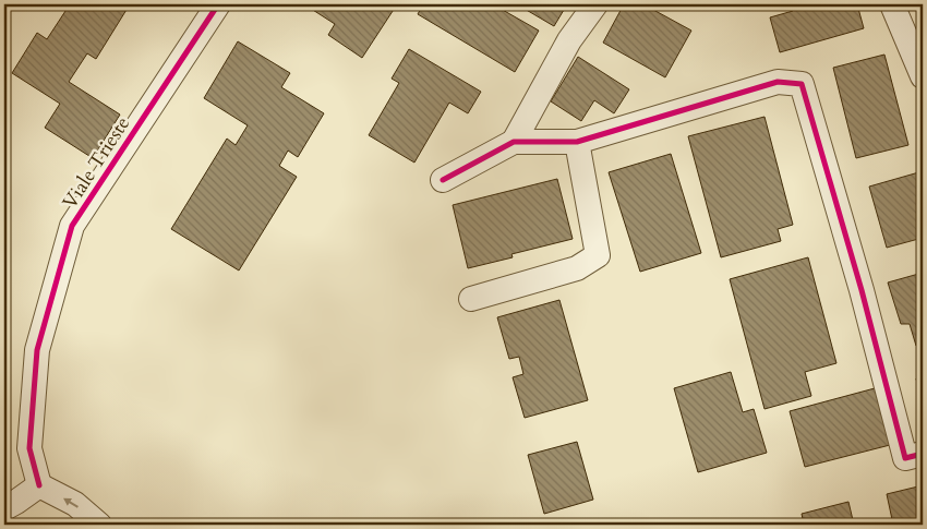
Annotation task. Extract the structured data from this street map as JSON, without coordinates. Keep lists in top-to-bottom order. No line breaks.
{"streets":{"street":["Viale Trieste"]}}
